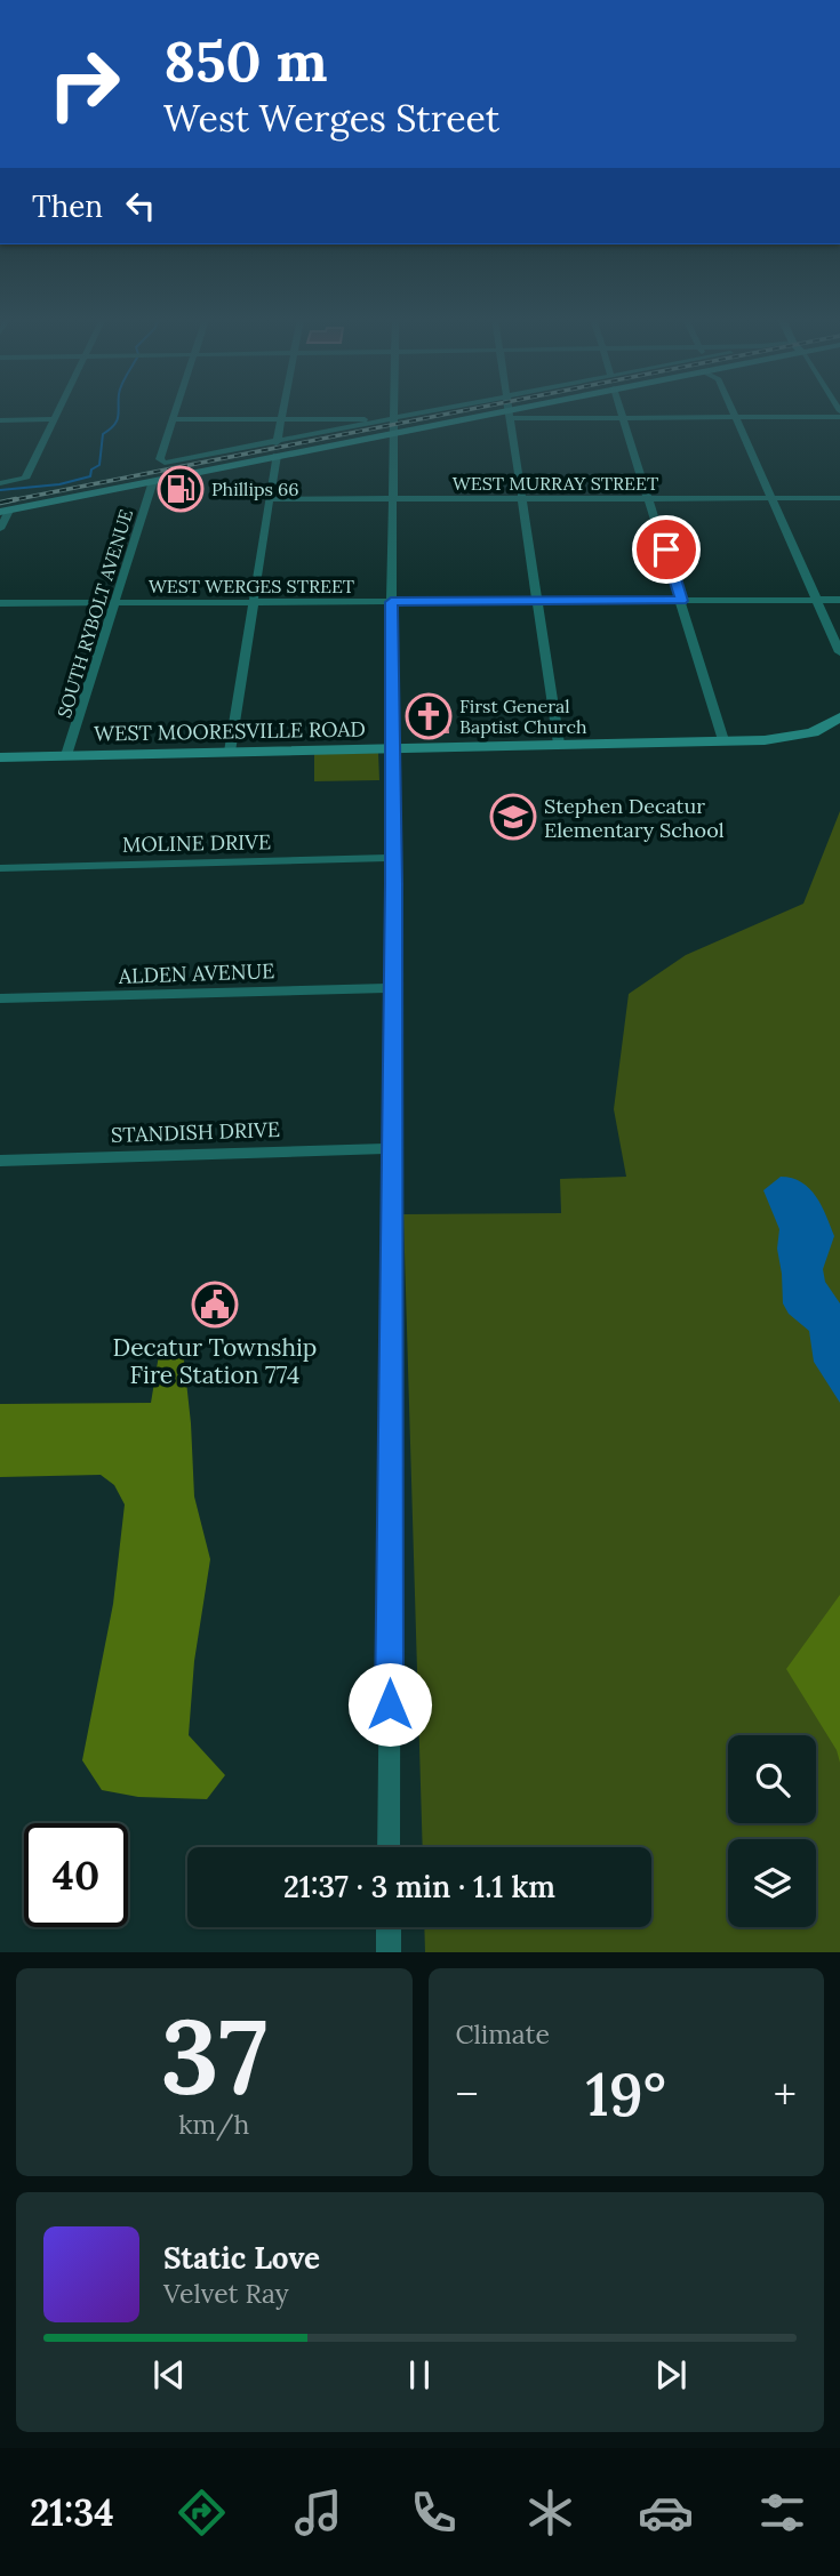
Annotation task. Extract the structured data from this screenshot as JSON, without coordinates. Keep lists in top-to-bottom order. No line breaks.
{"streets":{"main road":["WEST MOORESVILLE ROAD"],"street":["WEST MURRAY STREET","WEST WERGES STREET","SOUTH RYBOLT AVENUE","MOLINE DRIVE","ALDEN AVENUE","STANDISH DRIVE"]},"crossings":[["WEST WERGES STREET","SOUTH RYBOLT AVENUE"],["SOUTH RYBOLT AVENUE","WEST MOORESVILLE ROAD"]],"places":{"fuel station":["Phillips 66"],"church":["First General Baptist Church"],"school or university":["Stephen Decatur Elementary School"],"public building":["Decatur Township Fire Station 774"]},"page":{"turn":["850 m","West Werges Street"],"then":"Then","limit":"40","trip":"21:37 · 3 min · 1.1 km","tile":[["37","km/h"],"Climate"],"heat":["−","19°","+"],"song":["Static Love","Velvet Ray"],"tabs":"21:34"}}
